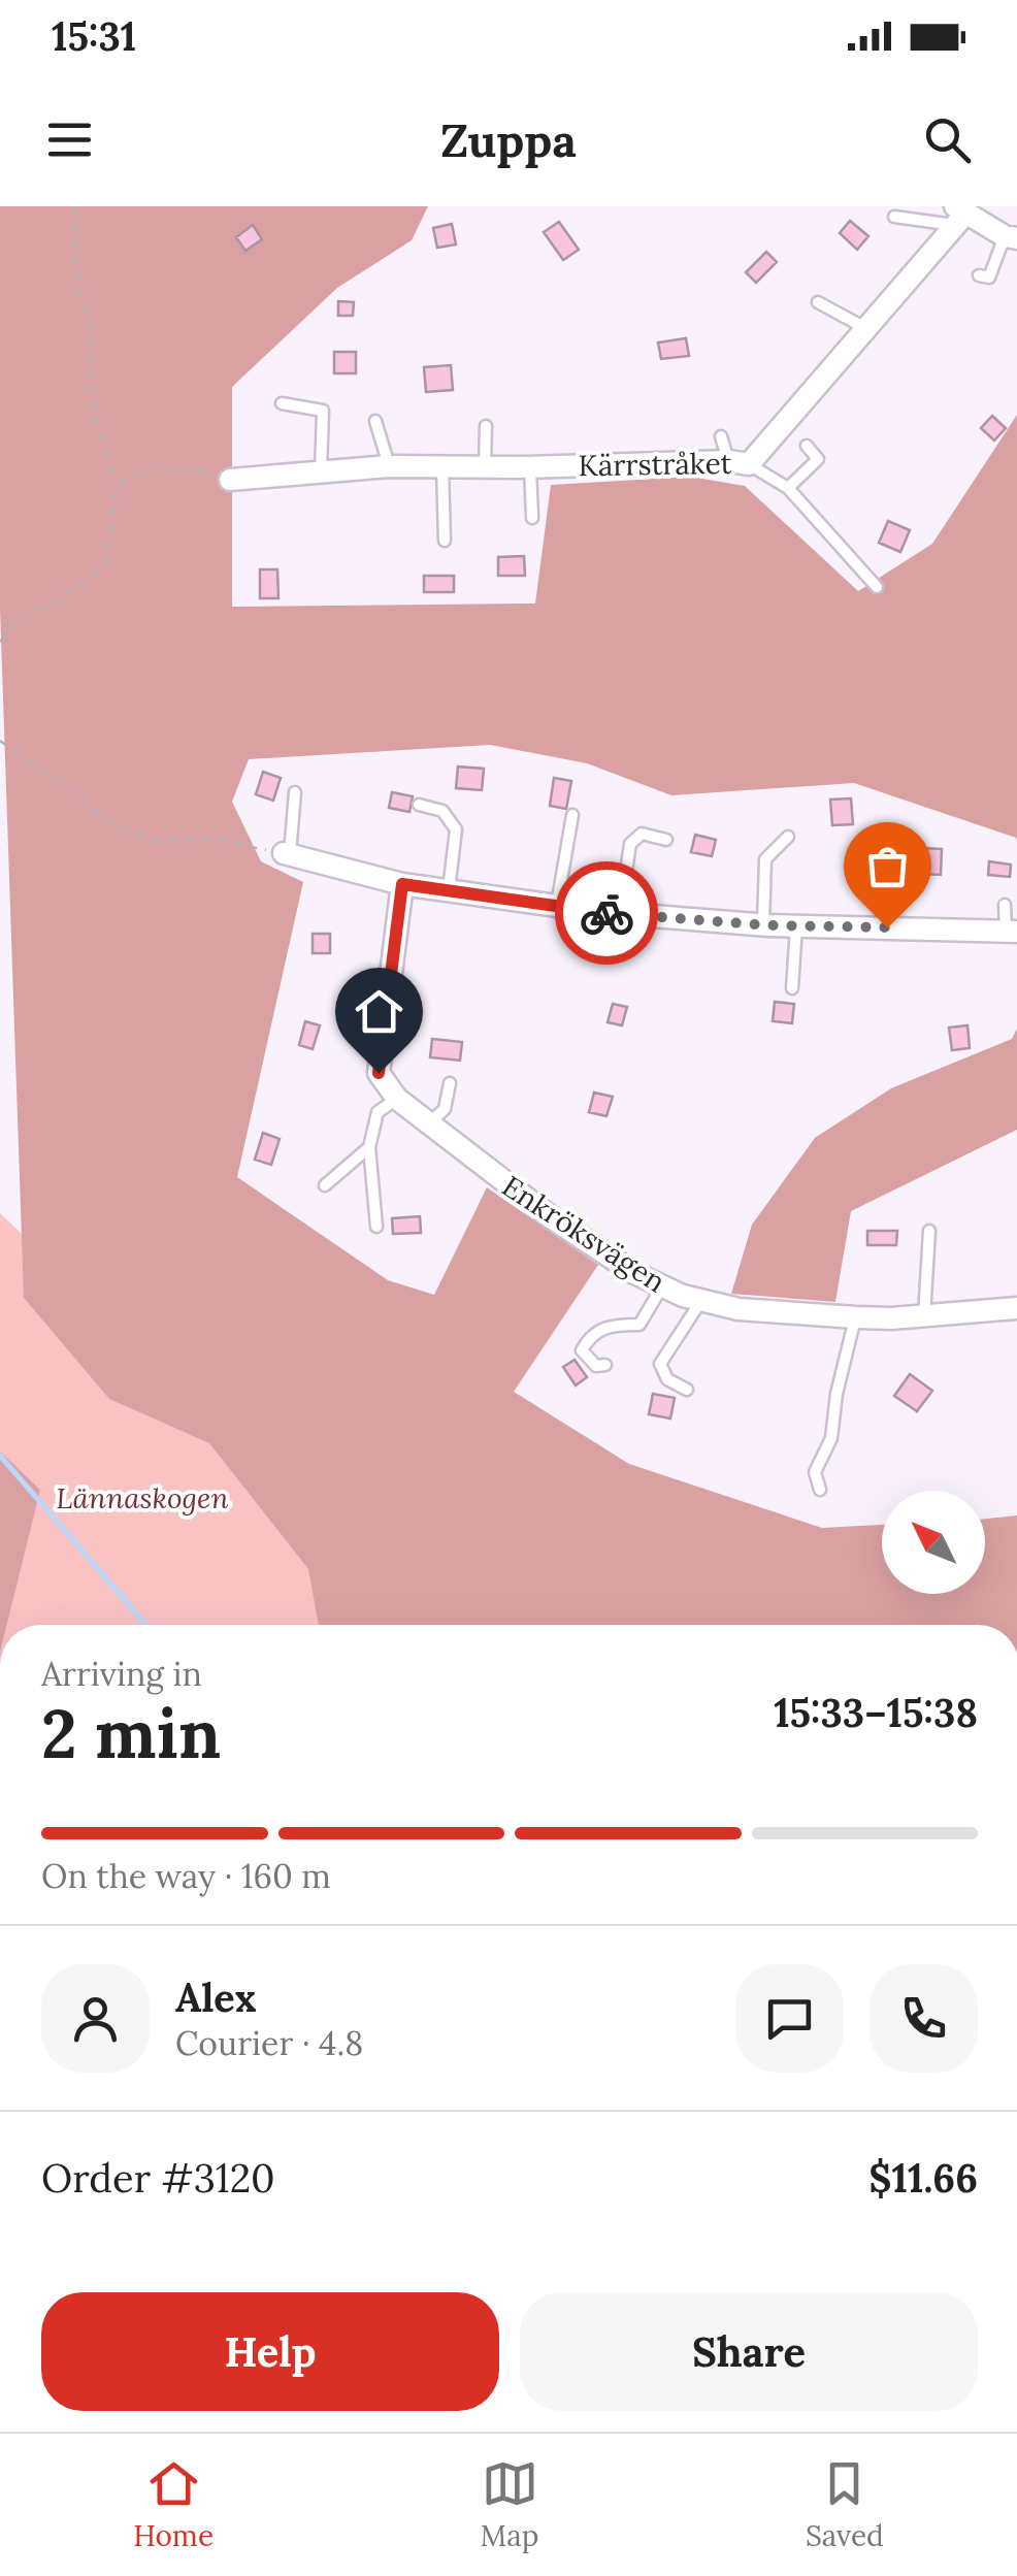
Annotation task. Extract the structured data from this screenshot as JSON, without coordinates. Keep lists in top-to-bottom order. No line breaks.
{"streets":{"street":["Kärrstråket","Enkröksvägen"]},"parks":["Lännaskogen"],"north":"top left","page":{"status":"15:31","header":"Zuppa","heading":["2 min","Arriving in","15:33–15:38"],"panel":["Alex","Courier · 4.8","Order #3120","$11.66"],"bar":"On the way · 160 m","buttons":["Help","Share"],"tabs":["Home","Map","Saved"]}}
